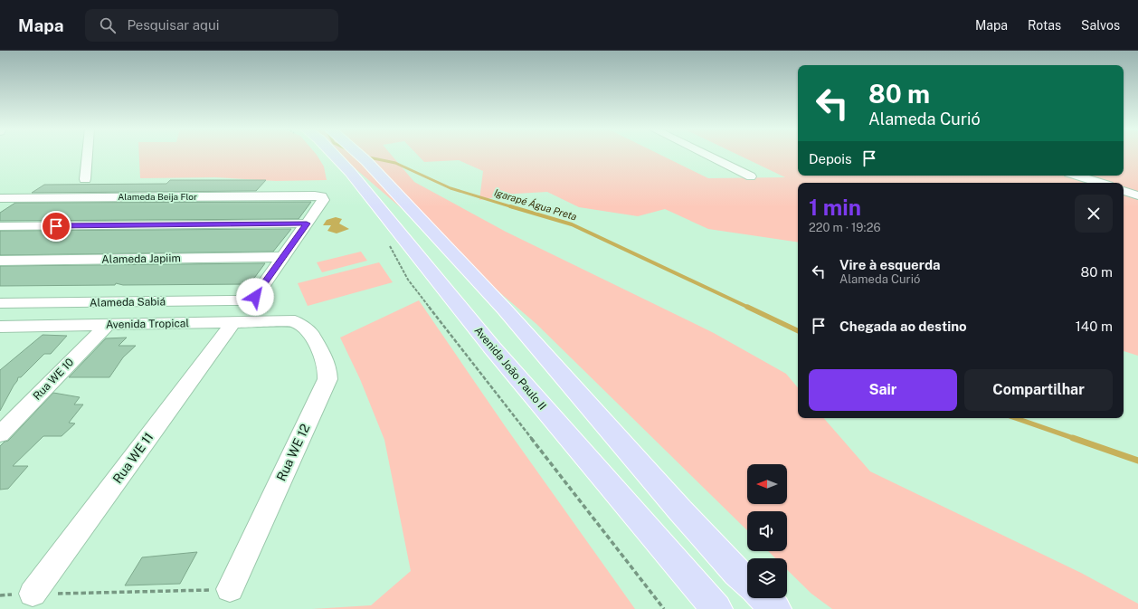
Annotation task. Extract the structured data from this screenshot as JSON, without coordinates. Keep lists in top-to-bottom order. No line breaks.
{"streets":{"main road":["Avenida João Paulo II"],"street":["Alameda Beija Flor","Alameda Japiim","Alameda Sabiá","Avenida Tropical","Rua WE 10","Rua WE 12","Rua WE 11"]},"crossings":[["Alameda Japiim","Alameda Sabiá"],["Avenida Tropical","Rua WE 10"],["Avenida Tropical","Rua WE 12"],["Avenida Tropical","Rua WE 11"]],"water":["Igarapé Água Preta"],"north":"left","page":{"header":"Mapa","search":"Pesquisar aqui","nav":["Mapa","Rotas","Salvos"],"turn":["80 m","Alameda Curió"],"then":"Depois","heading":["1 min","220 m · 19:26"],"list":[{"name":"Vire à esquerda","note":"Alameda Curió","value":"80 m"},{"name":"Chegada ao destino","value":"140 m"}],"buttons":["Sair","Compartilhar"]}}
